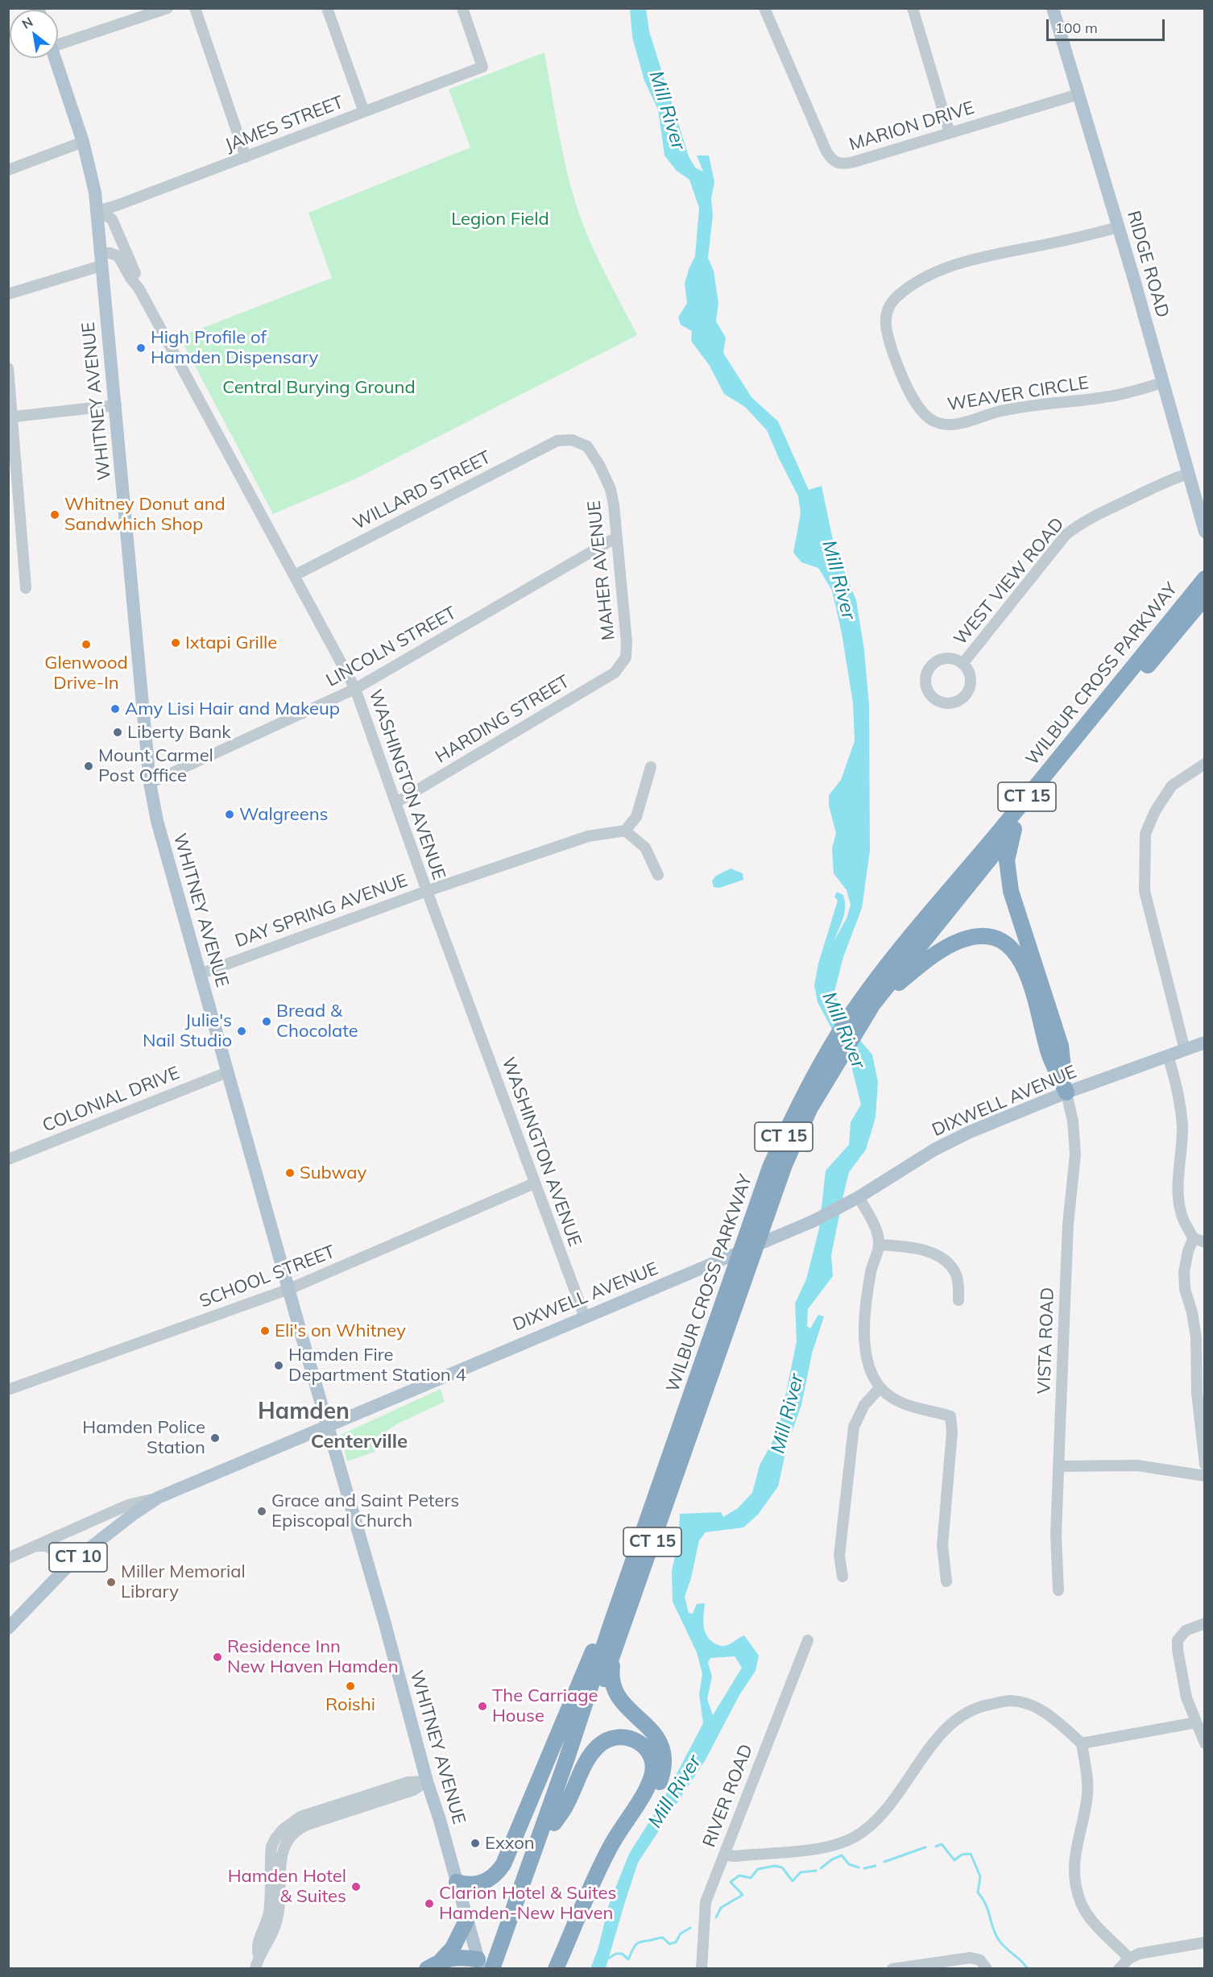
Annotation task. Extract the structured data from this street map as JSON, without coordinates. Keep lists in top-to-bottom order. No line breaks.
{"streets":{"highway":["WILBUR CROSS PARKWAY","CT 15"],"main road":["RIDGE ROAD","WHITNEY AVENUE","DIXWELL AVENUE","CT 10"],"street":["JAMES STREET","MARION DRIVE","WEAVER CIRCLE","WILLARD STREET","MAHER AVENUE","WEST VIEW ROAD","LINCOLN STREET","HARDING STREET","WASHINGTON AVENUE","DAY SPRING AVENUE","COLONIAL DRIVE","SCHOOL STREET","VISTA ROAD","RIVER ROAD"]},"crossings":[["JAMES STREET","WHITNEY AVENUE"],["JAMES STREET","WASHINGTON AVENUE"],["MARION DRIVE","RIDGE ROAD"],["RIDGE ROAD","WEAVER CIRCLE"],["RIDGE ROAD","WEST VIEW ROAD"],["WHITNEY AVENUE","LINCOLN STREET"],["WHITNEY AVENUE","WILBUR CROSS PARKWAY"],["WHITNEY AVENUE","WASHINGTON AVENUE"],["WHITNEY AVENUE","DAY SPRING AVENUE"],["WHITNEY AVENUE","COLONIAL DRIVE"],["WHITNEY AVENUE","DIXWELL AVENUE"],["WHITNEY AVENUE","SCHOOL STREET"],["WILLARD STREET","MAHER AVENUE"],["WILLARD STREET","WASHINGTON AVENUE"],["MAHER AVENUE","LINCOLN STREET"],["MAHER AVENUE","HARDING STREET"],["LINCOLN STREET","WASHINGTON AVENUE"],["HARDING STREET","WASHINGTON AVENUE"],["WASHINGTON AVENUE","DAY SPRING AVENUE"],["WASHINGTON AVENUE","DIXWELL AVENUE"],["WASHINGTON AVENUE","SCHOOL STREET"],["DIXWELL AVENUE","VISTA ROAD"]],"districts":["Hamden","Centerville"],"water":["Mill River"],"parks":["Legion Field","Central Burying Ground"],"places":["High Profile of Hamden Dispensary","Whitney Donut and Sandwhich Shop","Ixtapi Grille","Glenwood Drive-In","Amy Lisi Hair and Makeup","Liberty Bank","Mount Carmel Post Office","Walgreens","Bread & Chocolate","Julie's Nail Studio","Subway","Eli's on Whitney","Hamden Fire Department Station 4","Hamden Police Station","Grace and Saint Peters Episcopal Church","Miller Memorial Library","Residence Inn New Haven Hamden","Roishi","The Carriage House","Exxon","Hamden Hotel & Suites","Clarion Hotel & Suites Hamden-New Haven"],"scale_bar":"100 m","north":"top left"}
